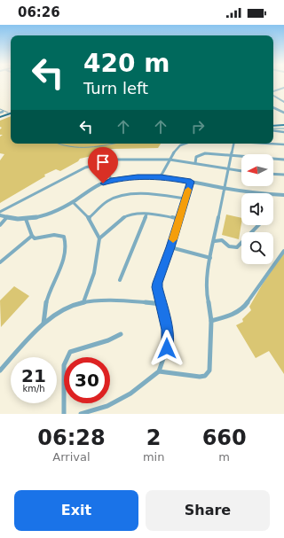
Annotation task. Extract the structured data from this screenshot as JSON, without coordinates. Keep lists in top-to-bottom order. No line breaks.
{"north":"left","page":{"status":"06:26","turn":["420 m","Turn left"],"speed":"21 km/h","limit":"30","eta":["06:28","Arrival","2","min","660","m"],"buttons":["Exit","Share"]}}
